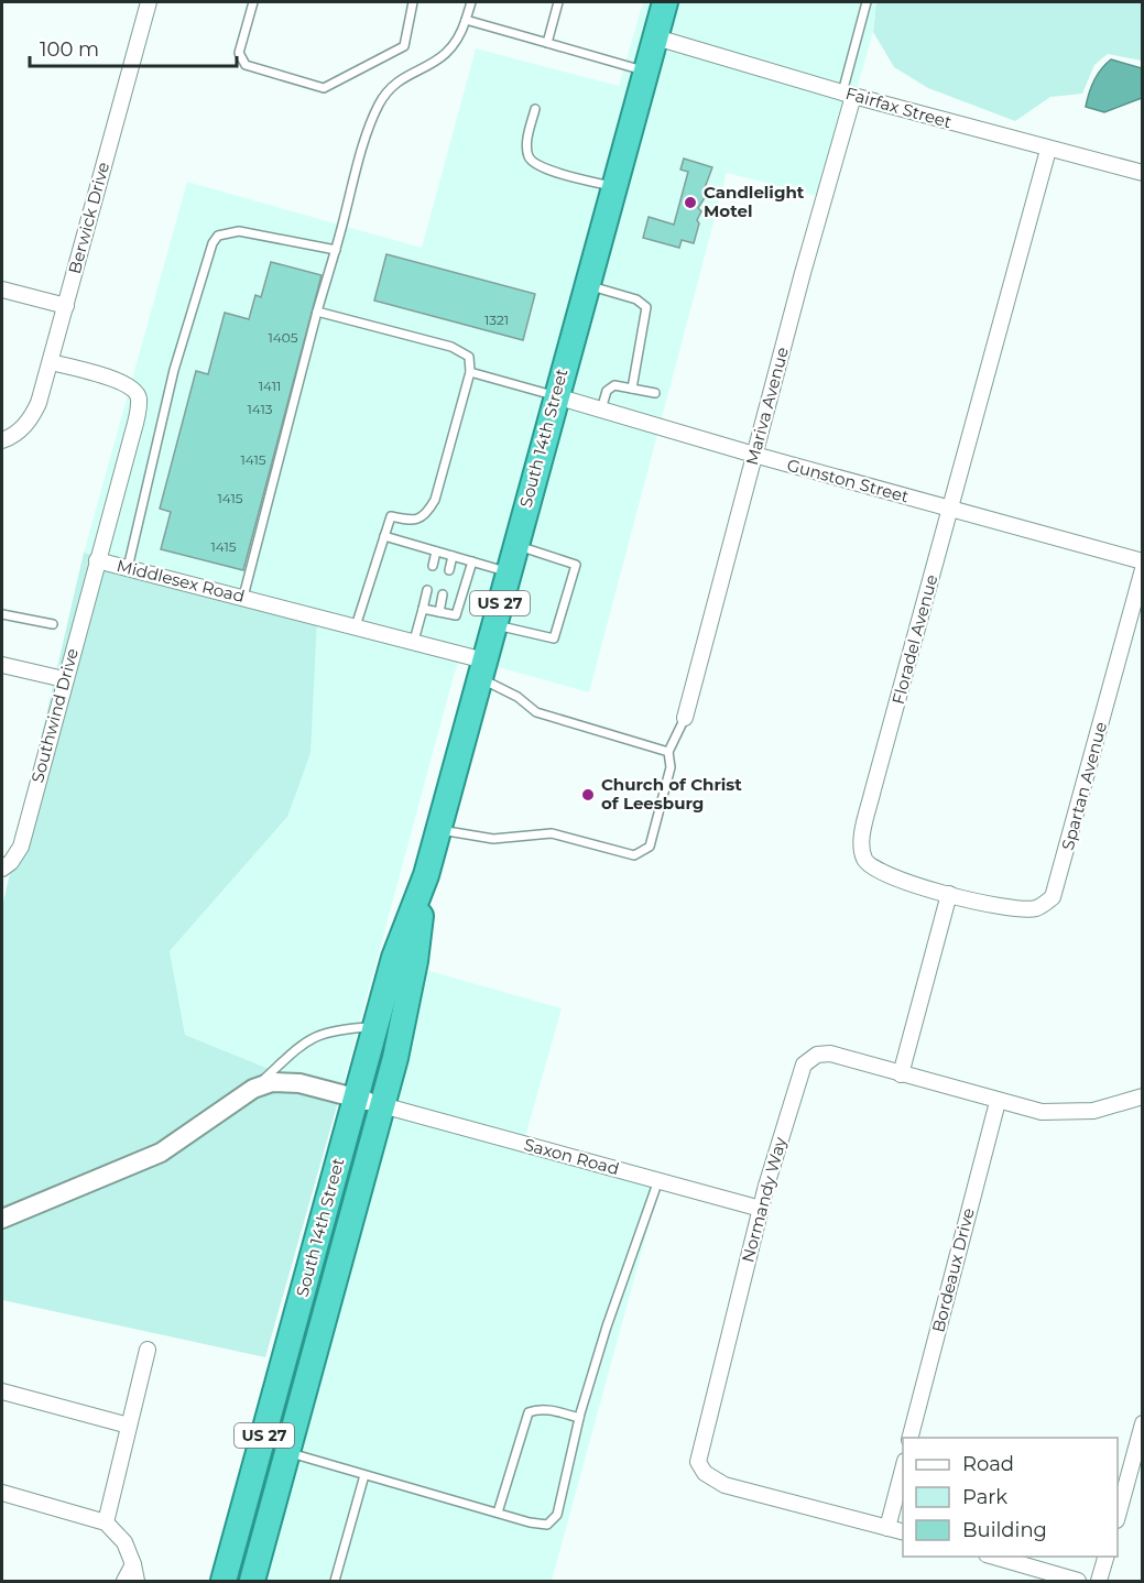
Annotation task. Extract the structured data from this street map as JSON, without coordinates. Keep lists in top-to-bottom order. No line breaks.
{"streets":{"highway":["South 14th Street","US 27"],"street":["Fairfax Street","Berwick Drive","Mariva Avenue","Gunston Street","Middlesex Road","Floradel Avenue","Southwind Drive","Spartan Avenue","Saxon Road","Normandy Way","Bordeaux Drive"]},"crossings":[["Fairfax Street","Mariva Avenue"],["Fairfax Street","South 14th Street"],["Fairfax Street","Floradel Avenue"],["Berwick Drive","Middlesex Road"],["Mariva Avenue","Gunston Street"],["South 14th Street","Gunston Street"],["South 14th Street","Middlesex Road"],["South 14th Street","Saxon Road"],["Gunston Street","Floradel Avenue"],["Middlesex Road","Southwind Drive"],["Floradel Avenue","Spartan Avenue"],["Saxon Road","Normandy Way"],["Normandy Way","Bordeaux Drive"]],"places":["Candlelight Motel","Church of Christ of Leesburg"],"house_numbers":["1321","1405","1411","1413","1415","1415","1415"],"legend":["Road","Park","Building"],"scale_bar":"100 m"}
